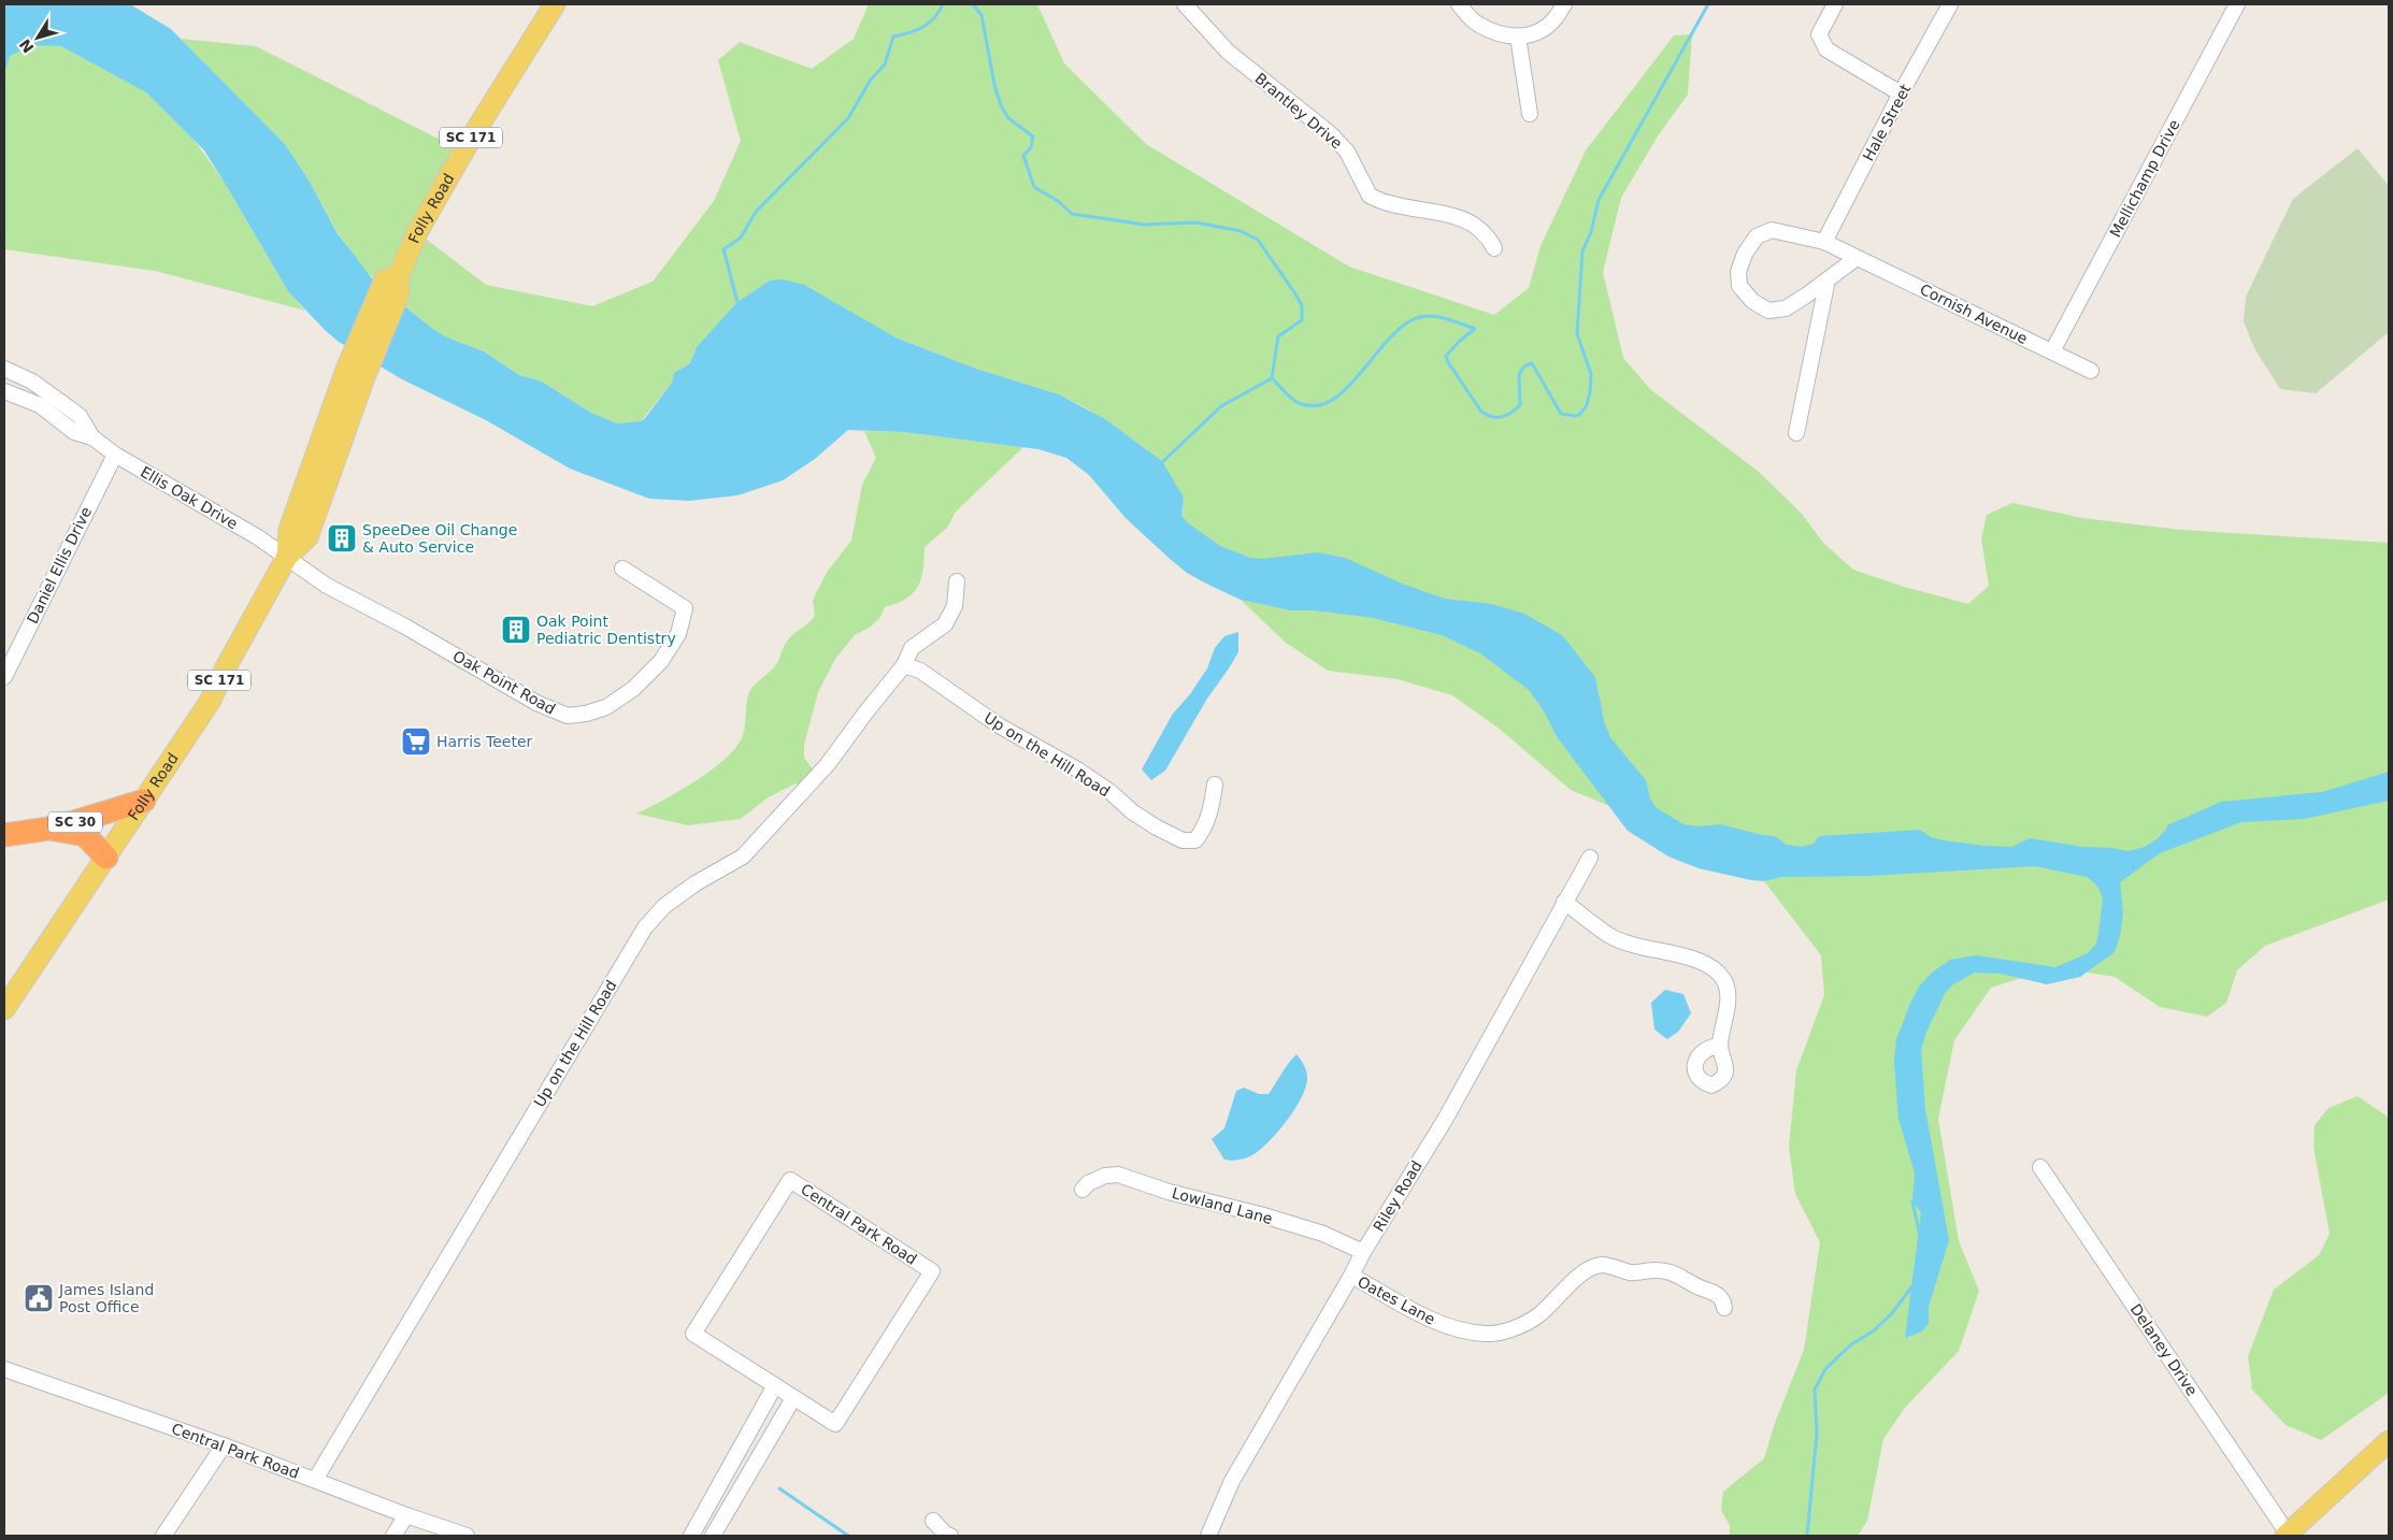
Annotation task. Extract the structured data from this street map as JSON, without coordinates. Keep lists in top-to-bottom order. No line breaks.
{"streets":{"highway":["SC 30"],"main road":["SC 171","Folly Road"],"street":["Brantley Drive","Hale Street","Mellichamp Drive","Cornish Avenue","Ellis Oak Drive","Daniel Ellis Drive","Oak Point Road","Up on the Hill Road","Riley Road","Lowland Lane","Central Park Road","Oates Lane","Delaney Drive"]},"crossings":[["Hale Street","Cornish Avenue"],["Mellichamp Drive","Cornish Avenue"],["Folly Road","Ellis Oak Drive"],["Folly Road","Oak Point Road"],["Folly Road","SC 30"],["Ellis Oak Drive","Daniel Ellis Drive"],["Ellis Oak Drive","Oak Point Road"],["Up on the Hill Road","Central Park Road"],["Riley Road","Lowland Lane"],["Riley Road","Oates Lane"]],"places":{"building":["SpeeDee Oil Change & Auto Service","Oak Point Pediatric Dentistry"],"supermarket":["Harris Teeter"],"public building":["James Island Post Office"]},"north":"bottom left"}
